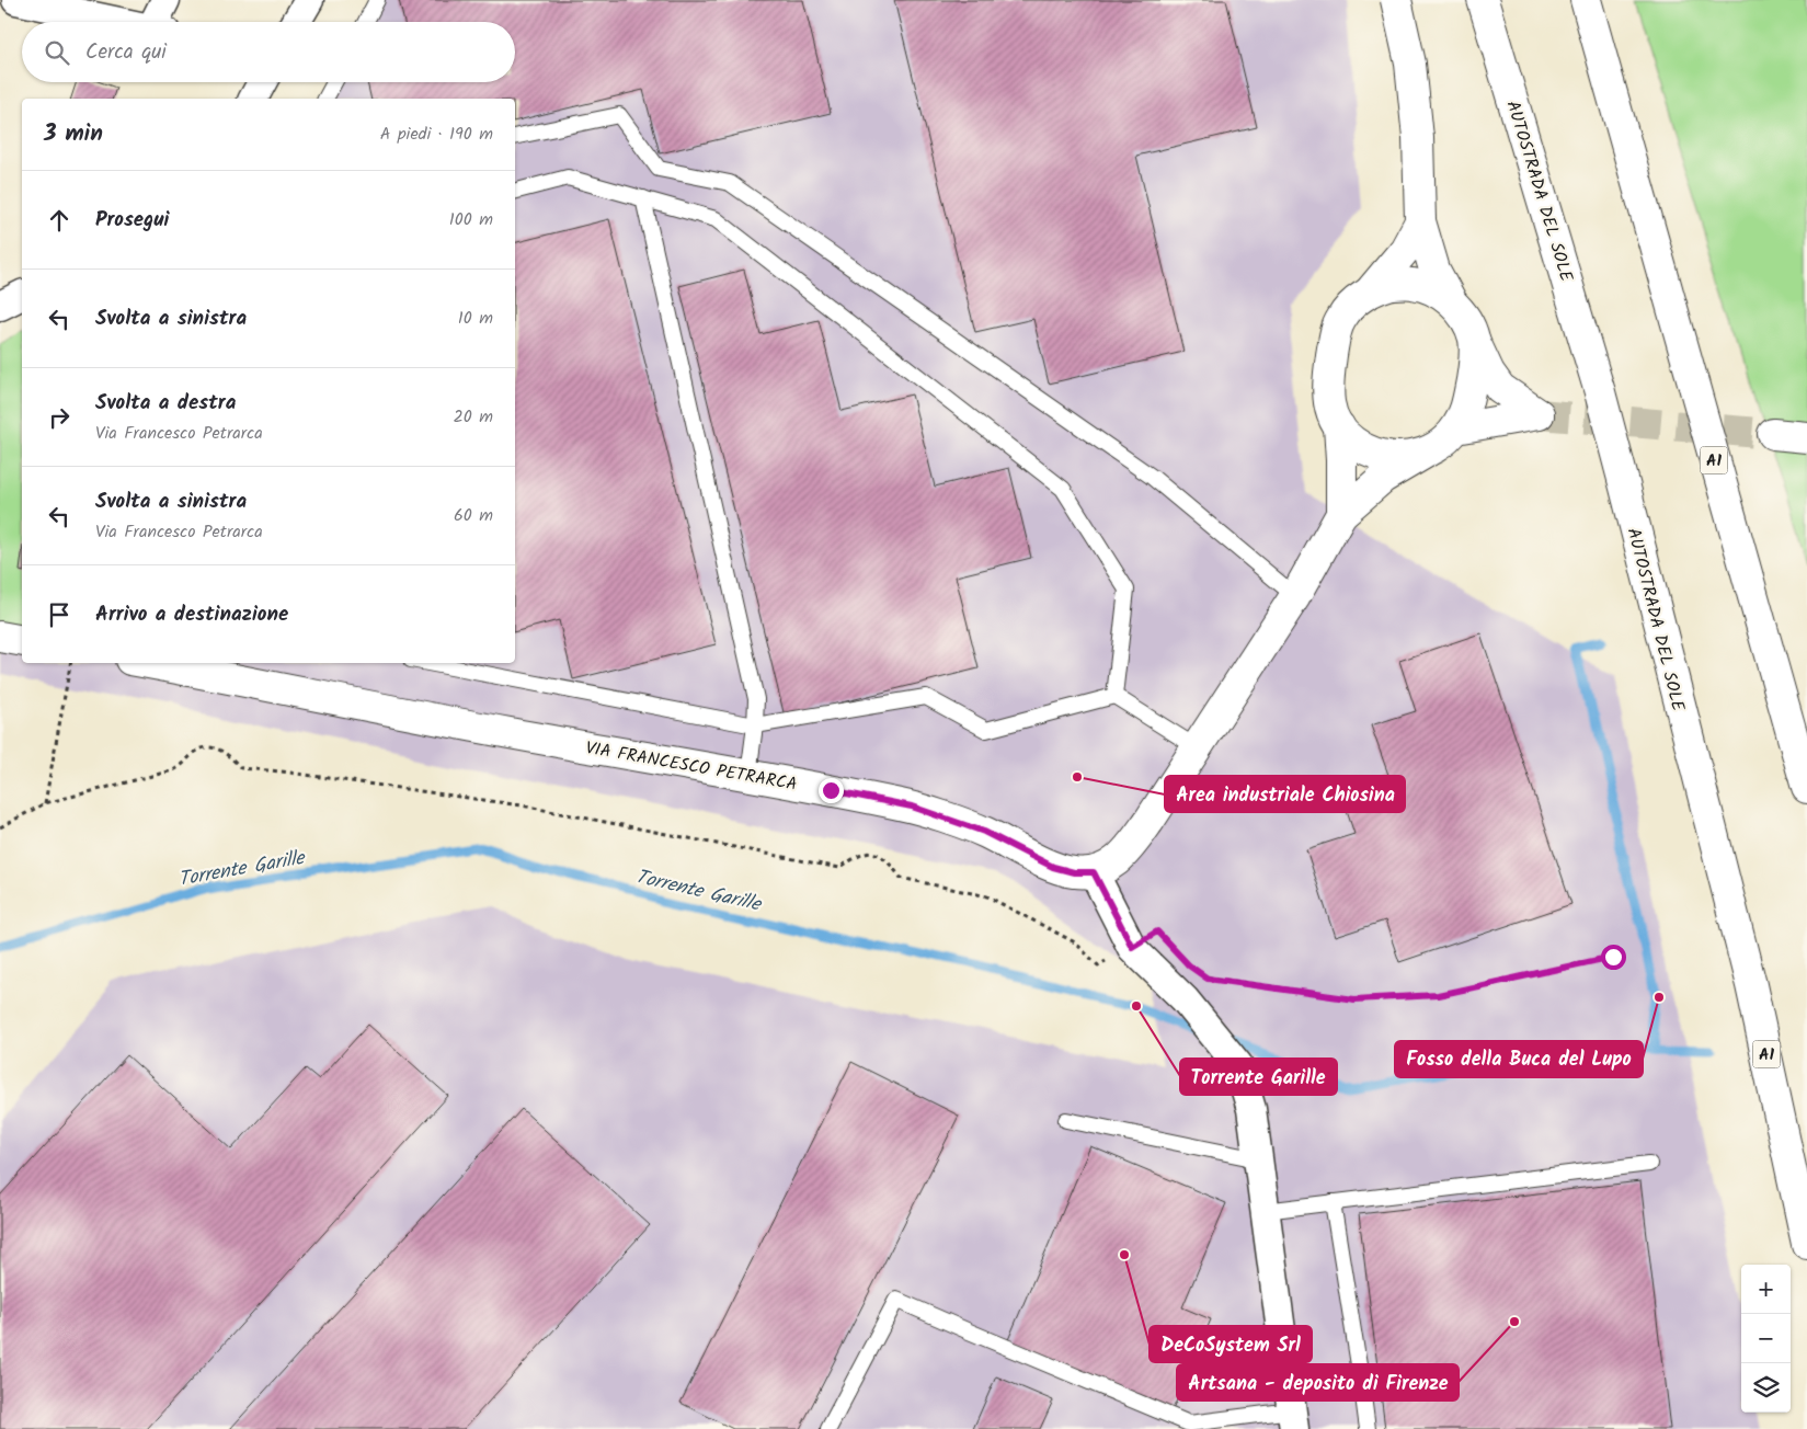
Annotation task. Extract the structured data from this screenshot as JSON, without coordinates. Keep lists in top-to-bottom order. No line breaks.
{"streets":{"main road":["AUTOSTRADA DEL SOLE","A1","VIA FRANCESCO PETRARCA"]},"water":["Torrente Garille"],"places":["Area industriale Chiosina","Fosso della Buca del Lupo","Torrente Garille","DeCoSystem Srl","Artsana - deposito di Firenze"],"page":{"search":"Cerca qui","heading":["3 min","A piedi · 190 m"],"list":[["Prosegui","100 m"],["Svolta a sinistra","10 m"],["Svolta a destra","Via Francesco Petrarca","20 m"],["Svolta a sinistra","Via Francesco Petrarca","60 m"],"Arrivo a destinazione"],"map_buttons":["+","−"]}}
